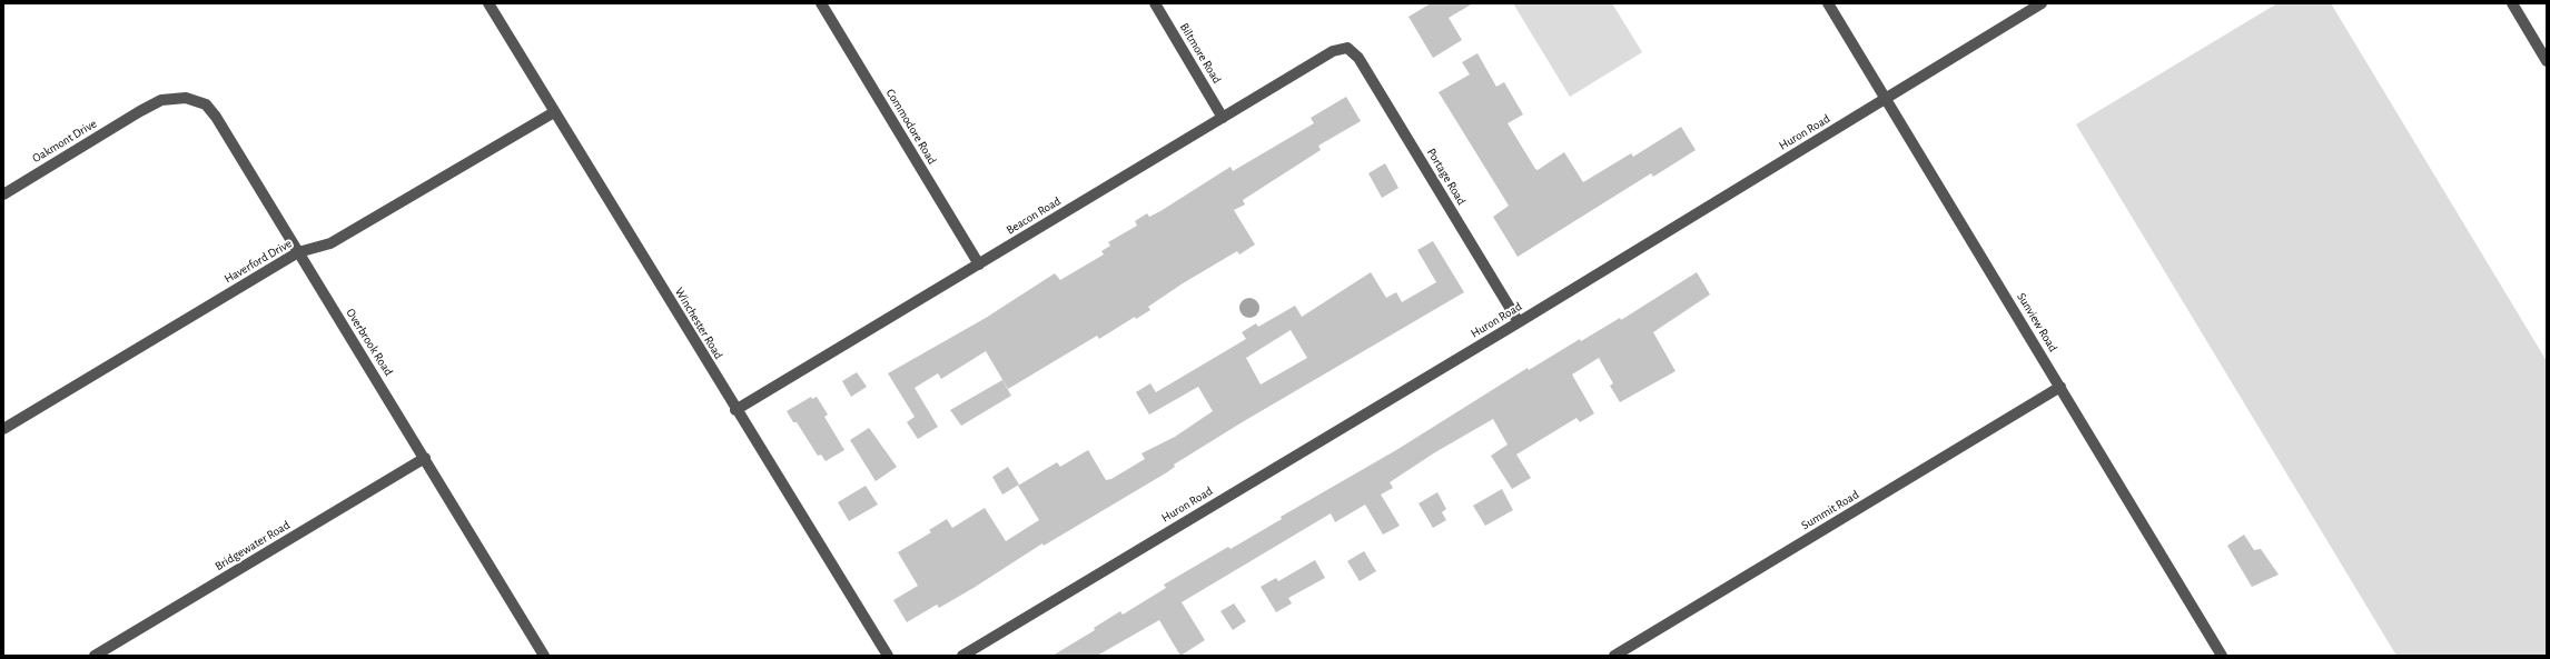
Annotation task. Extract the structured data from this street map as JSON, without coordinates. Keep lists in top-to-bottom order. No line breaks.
{"streets":{"street":["Biltmore Road","Commodore Road","Huron Road","Oakmont Drive","Portage Road","Beacon Road","Haverford Drive","Sunview Road","Winchester Road","Overbrook Road","Summit Road","Bridgewater Road"]},"crossings":[["Biltmore Road","Beacon Road"],["Commodore Road","Beacon Road"],["Huron Road","Portage Road"],["Huron Road","Sunview Road"],["Oakmont Drive","Overbrook Road"],["Portage Road","Beacon Road"],["Beacon Road","Winchester Road"],["Haverford Drive","Winchester Road"],["Haverford Drive","Overbrook Road"],["Sunview Road","Summit Road"],["Overbrook Road","Bridgewater Road"]]}
